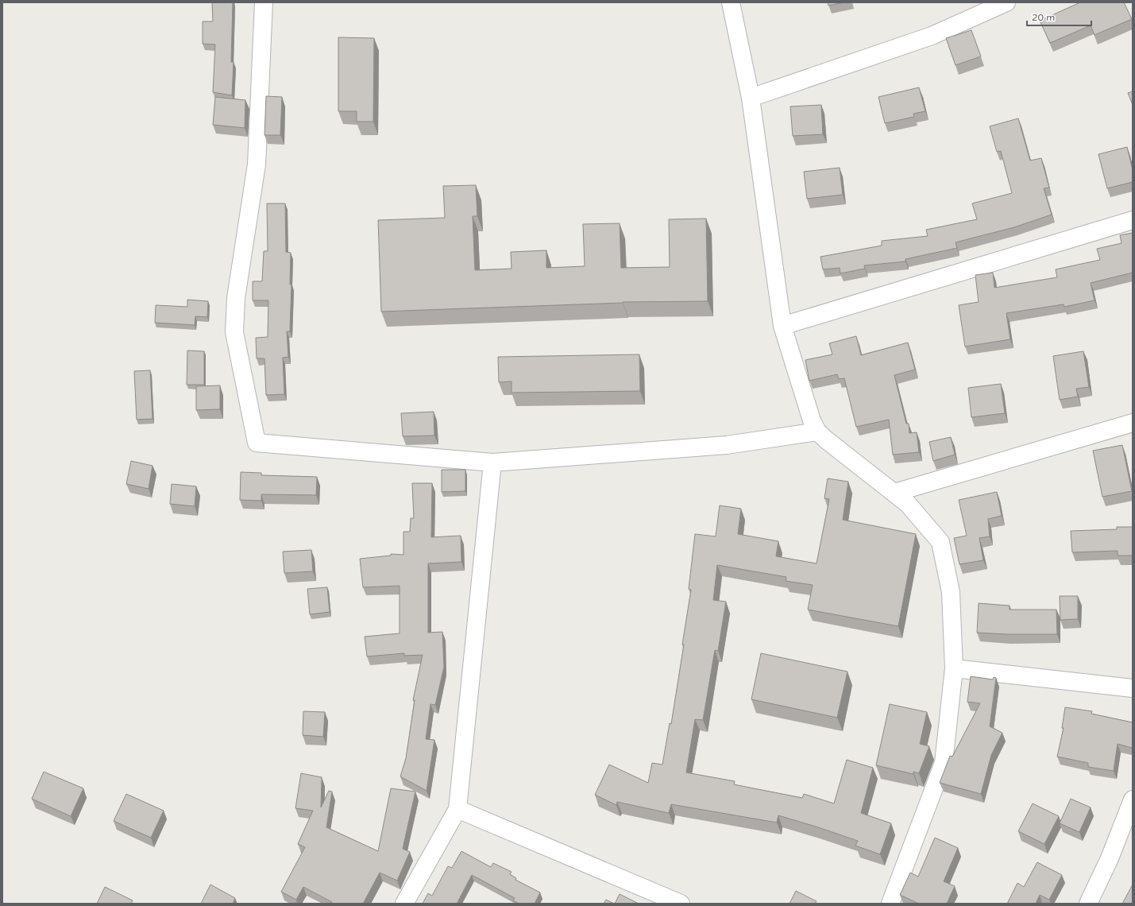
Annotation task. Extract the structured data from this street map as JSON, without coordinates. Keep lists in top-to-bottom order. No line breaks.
{"scale_bar":"20 m"}
